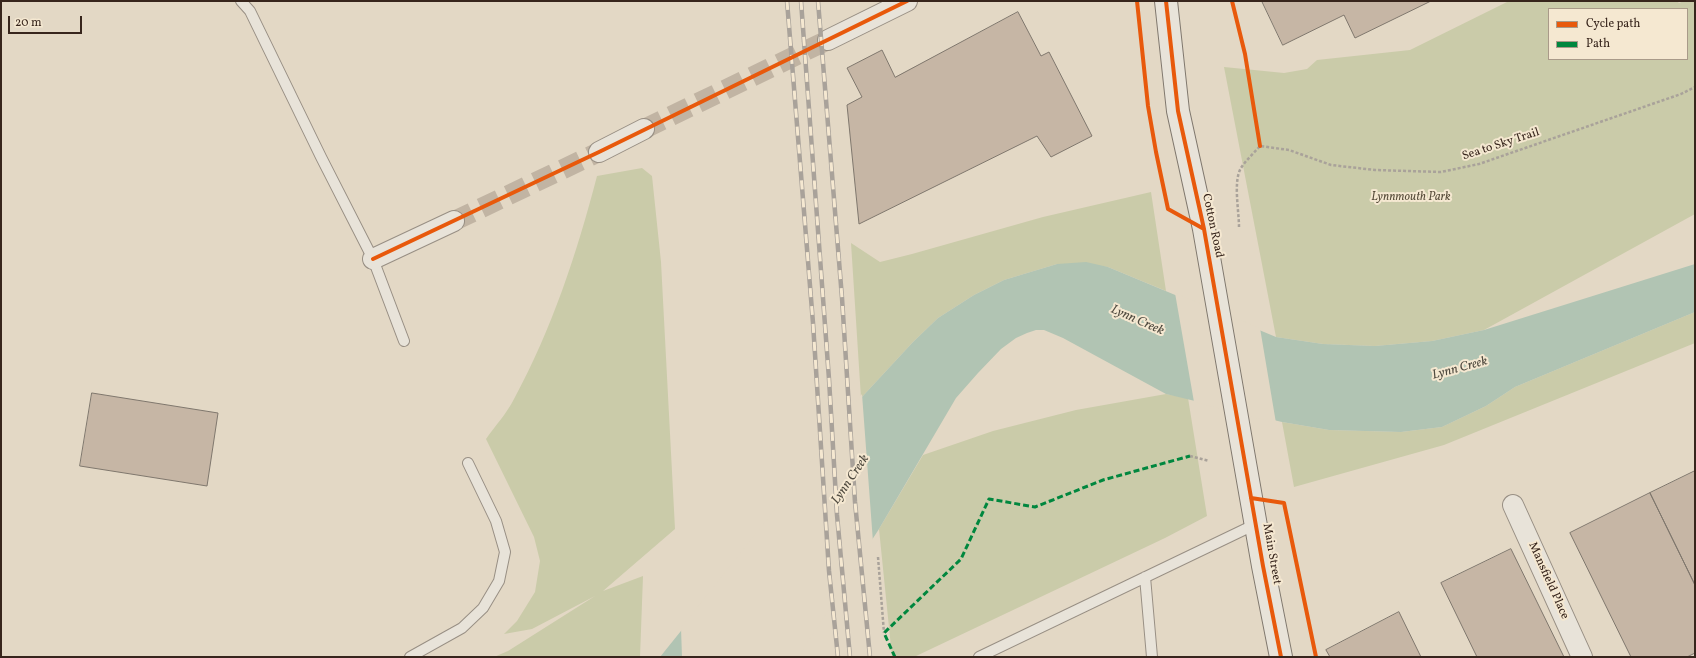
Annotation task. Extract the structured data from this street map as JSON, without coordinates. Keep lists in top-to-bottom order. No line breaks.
{"streets":{"main road":["Cotton Road","Main Street"],"street":["Mansfield Place"],"path":["Sea to Sky Trail"]},"crossings":[["Cotton Road","Main Street"]],"water":["Lynn Creek"],"parks":["Lynnmouth Park"],"legend":["Cycle path","Path"],"scale_bar":"20 m"}
